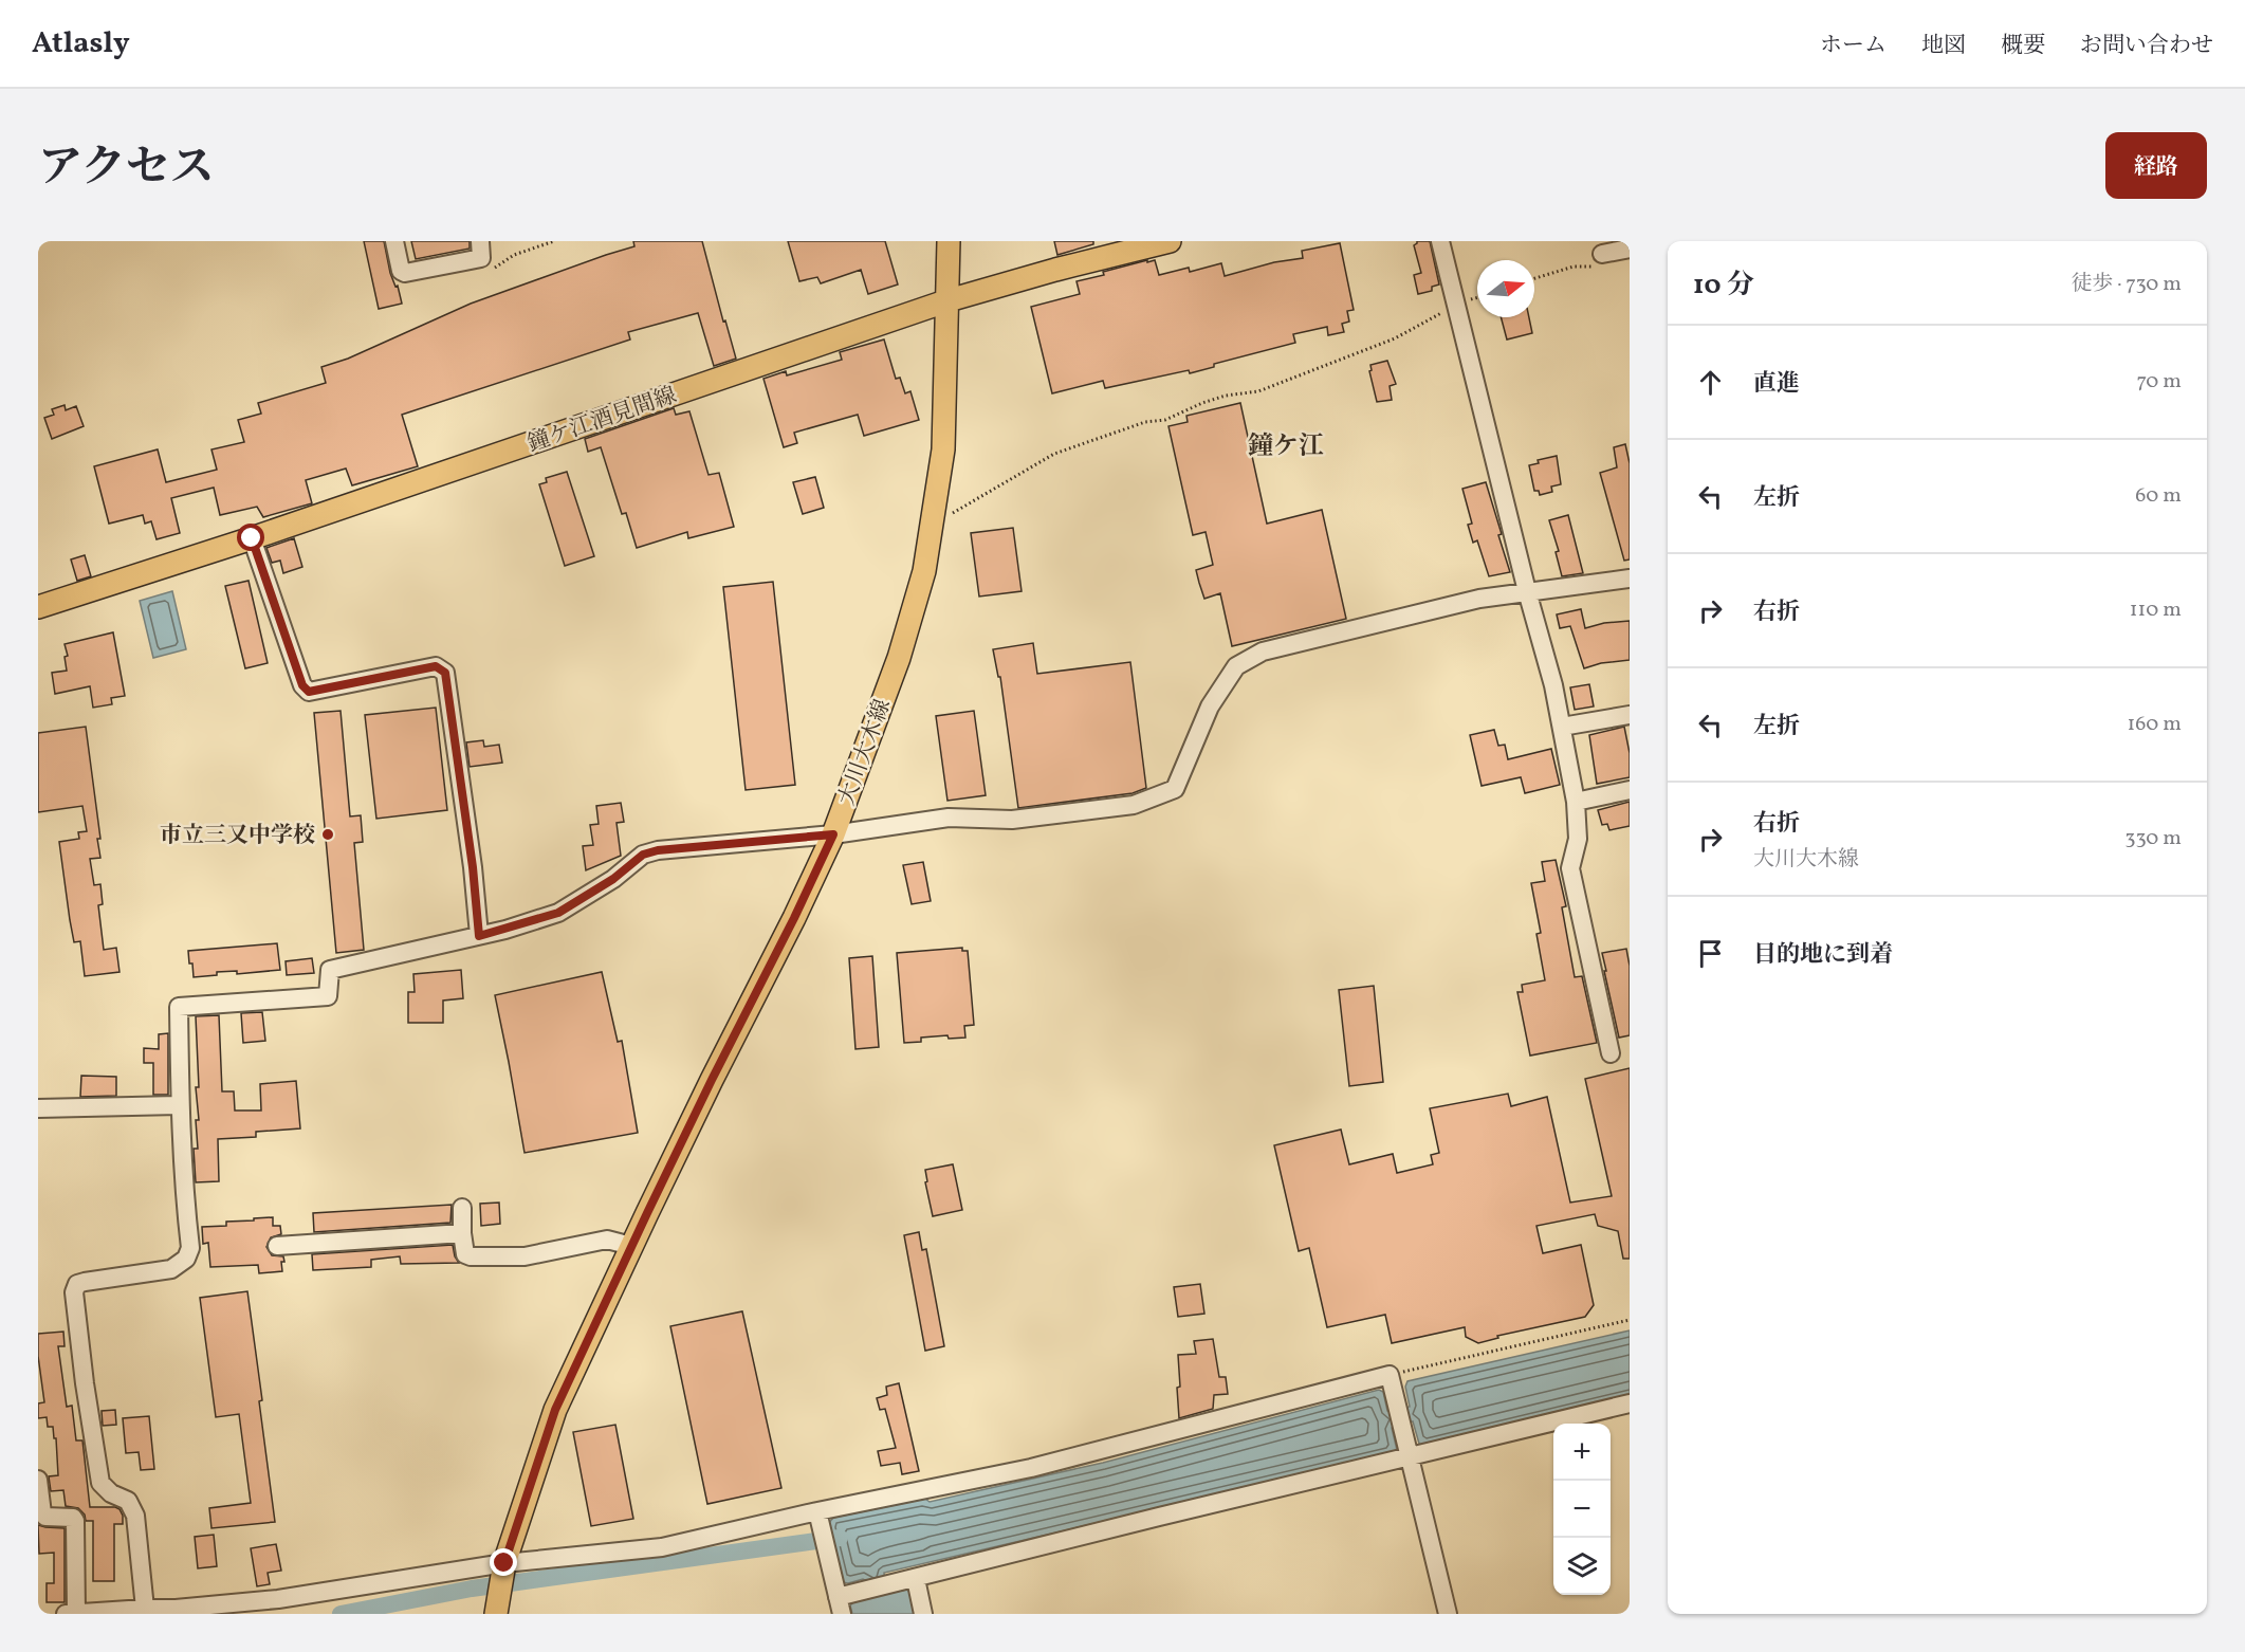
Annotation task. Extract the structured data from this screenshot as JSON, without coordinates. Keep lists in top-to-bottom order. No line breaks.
{"streets":{"main road":["鐘ケ江酒見間線","大川大木線"]},"crossings":[["鐘ケ江酒見間線","大川大木線"]],"districts":["鐘ケ江"],"places":["市立三又中学校"],"north":"right","page":{"header":"Atlasly","nav":["ホーム","地図","概要","お問い合わせ"],"title":"アクセス","buttons":"経路","heading":["10 分","徒歩 · 730 m"],"list":[["直進","70 m"],["左折","60 m"],["右折","110 m"],["左折","160 m"],["右折","大川大木線","330 m"],"目的地に到着"],"map_buttons":["+","−"]}}
